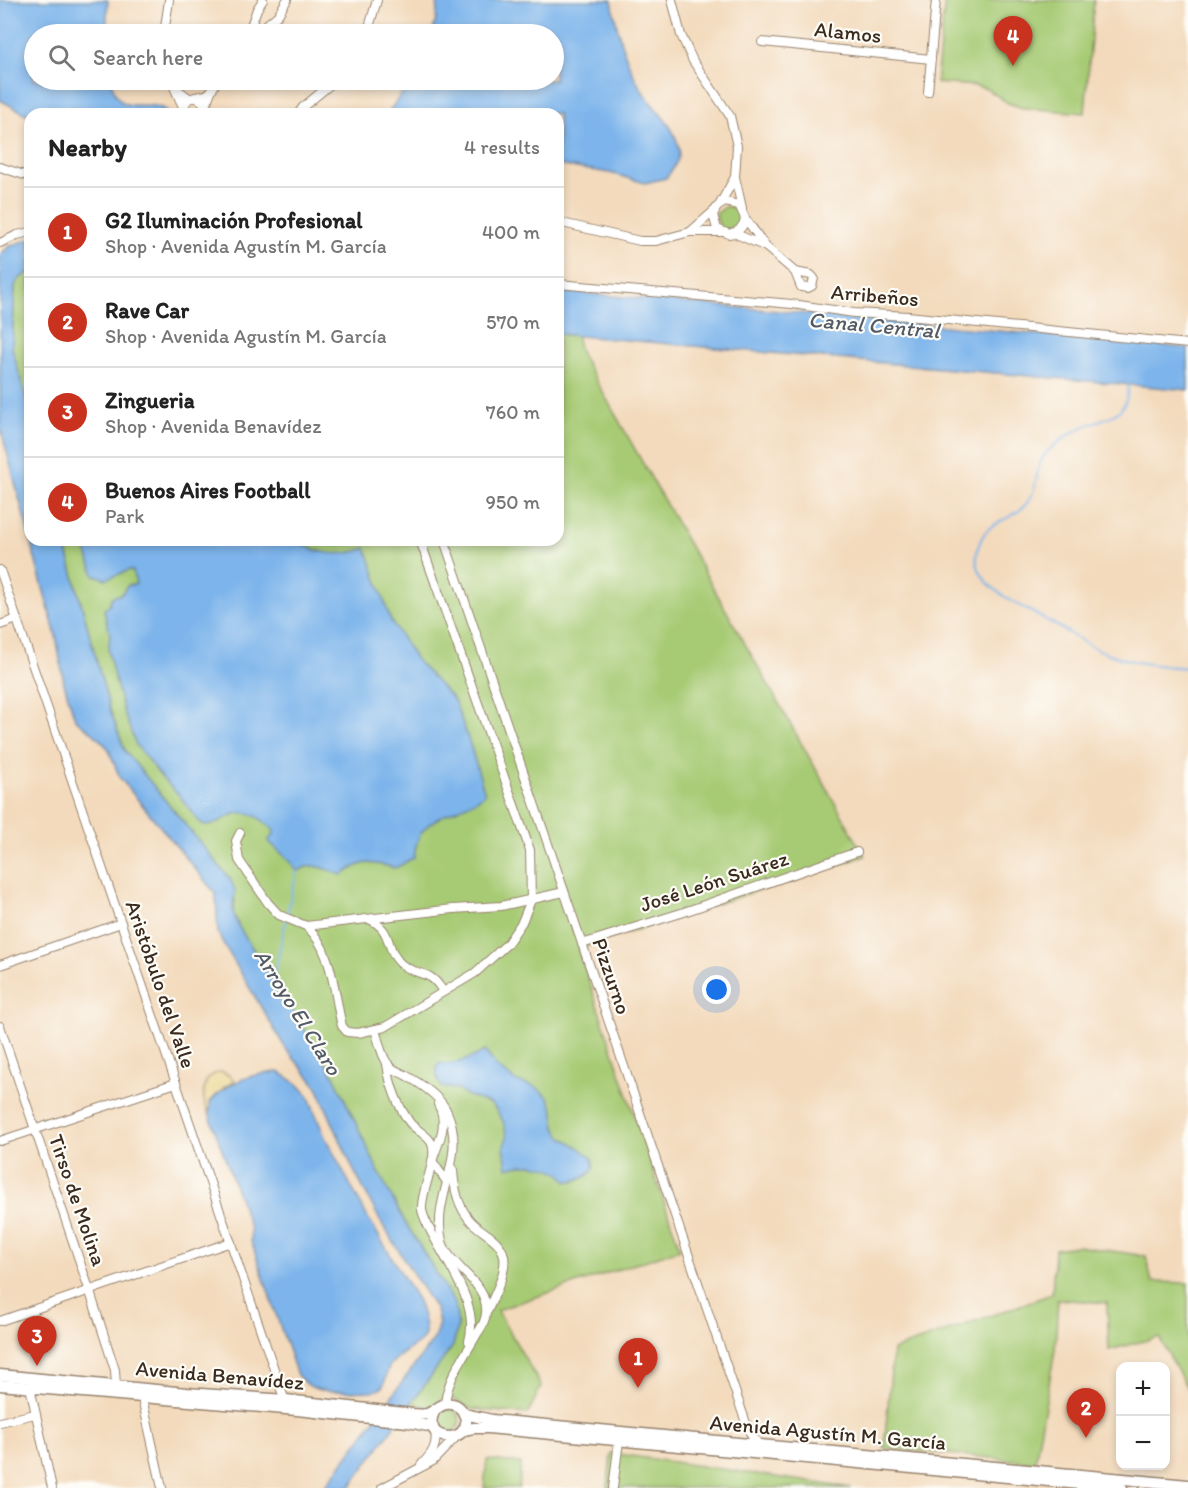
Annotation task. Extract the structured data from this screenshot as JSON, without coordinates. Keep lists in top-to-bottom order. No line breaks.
{"streets":{"main road":["Avenida Benavídez","Avenida Agustín M. García"],"street":["Alamos","Arribeños","José León Suárez","Pizzurno","Aristóbulo del Valle","Tirso de Molina"]},"crossings":[["José León Suárez","Pizzurno"],["Pizzurno","Avenida Agustín M. García"],["Aristóbulo del Valle","Avenida Benavídez"],["Tirso de Molina","Avenida Benavídez"],["Avenida Benavídez","Avenida Agustín M. García"]],"water":["Canal Central","Arroyo El Claro"],"page":{"pins":["4","3","1","2"],"search":"Search here","heading":["Nearby","4 results"],"list":[{"mark":"1","name":"G2 Iluminación Profesional","note":"Shop · Avenida Agustín M. García","value":"400 m"},{"mark":"2","name":"Rave Car","note":"Shop · Avenida Agustín M. García","value":"570 m"},{"mark":"3","name":"Zingueria","note":"Shop · Avenida Benavídez","value":"760 m"},{"mark":"4","name":"Buenos Aires Football","note":"Park","value":"950 m"}],"map_buttons":["+","−"]}}
